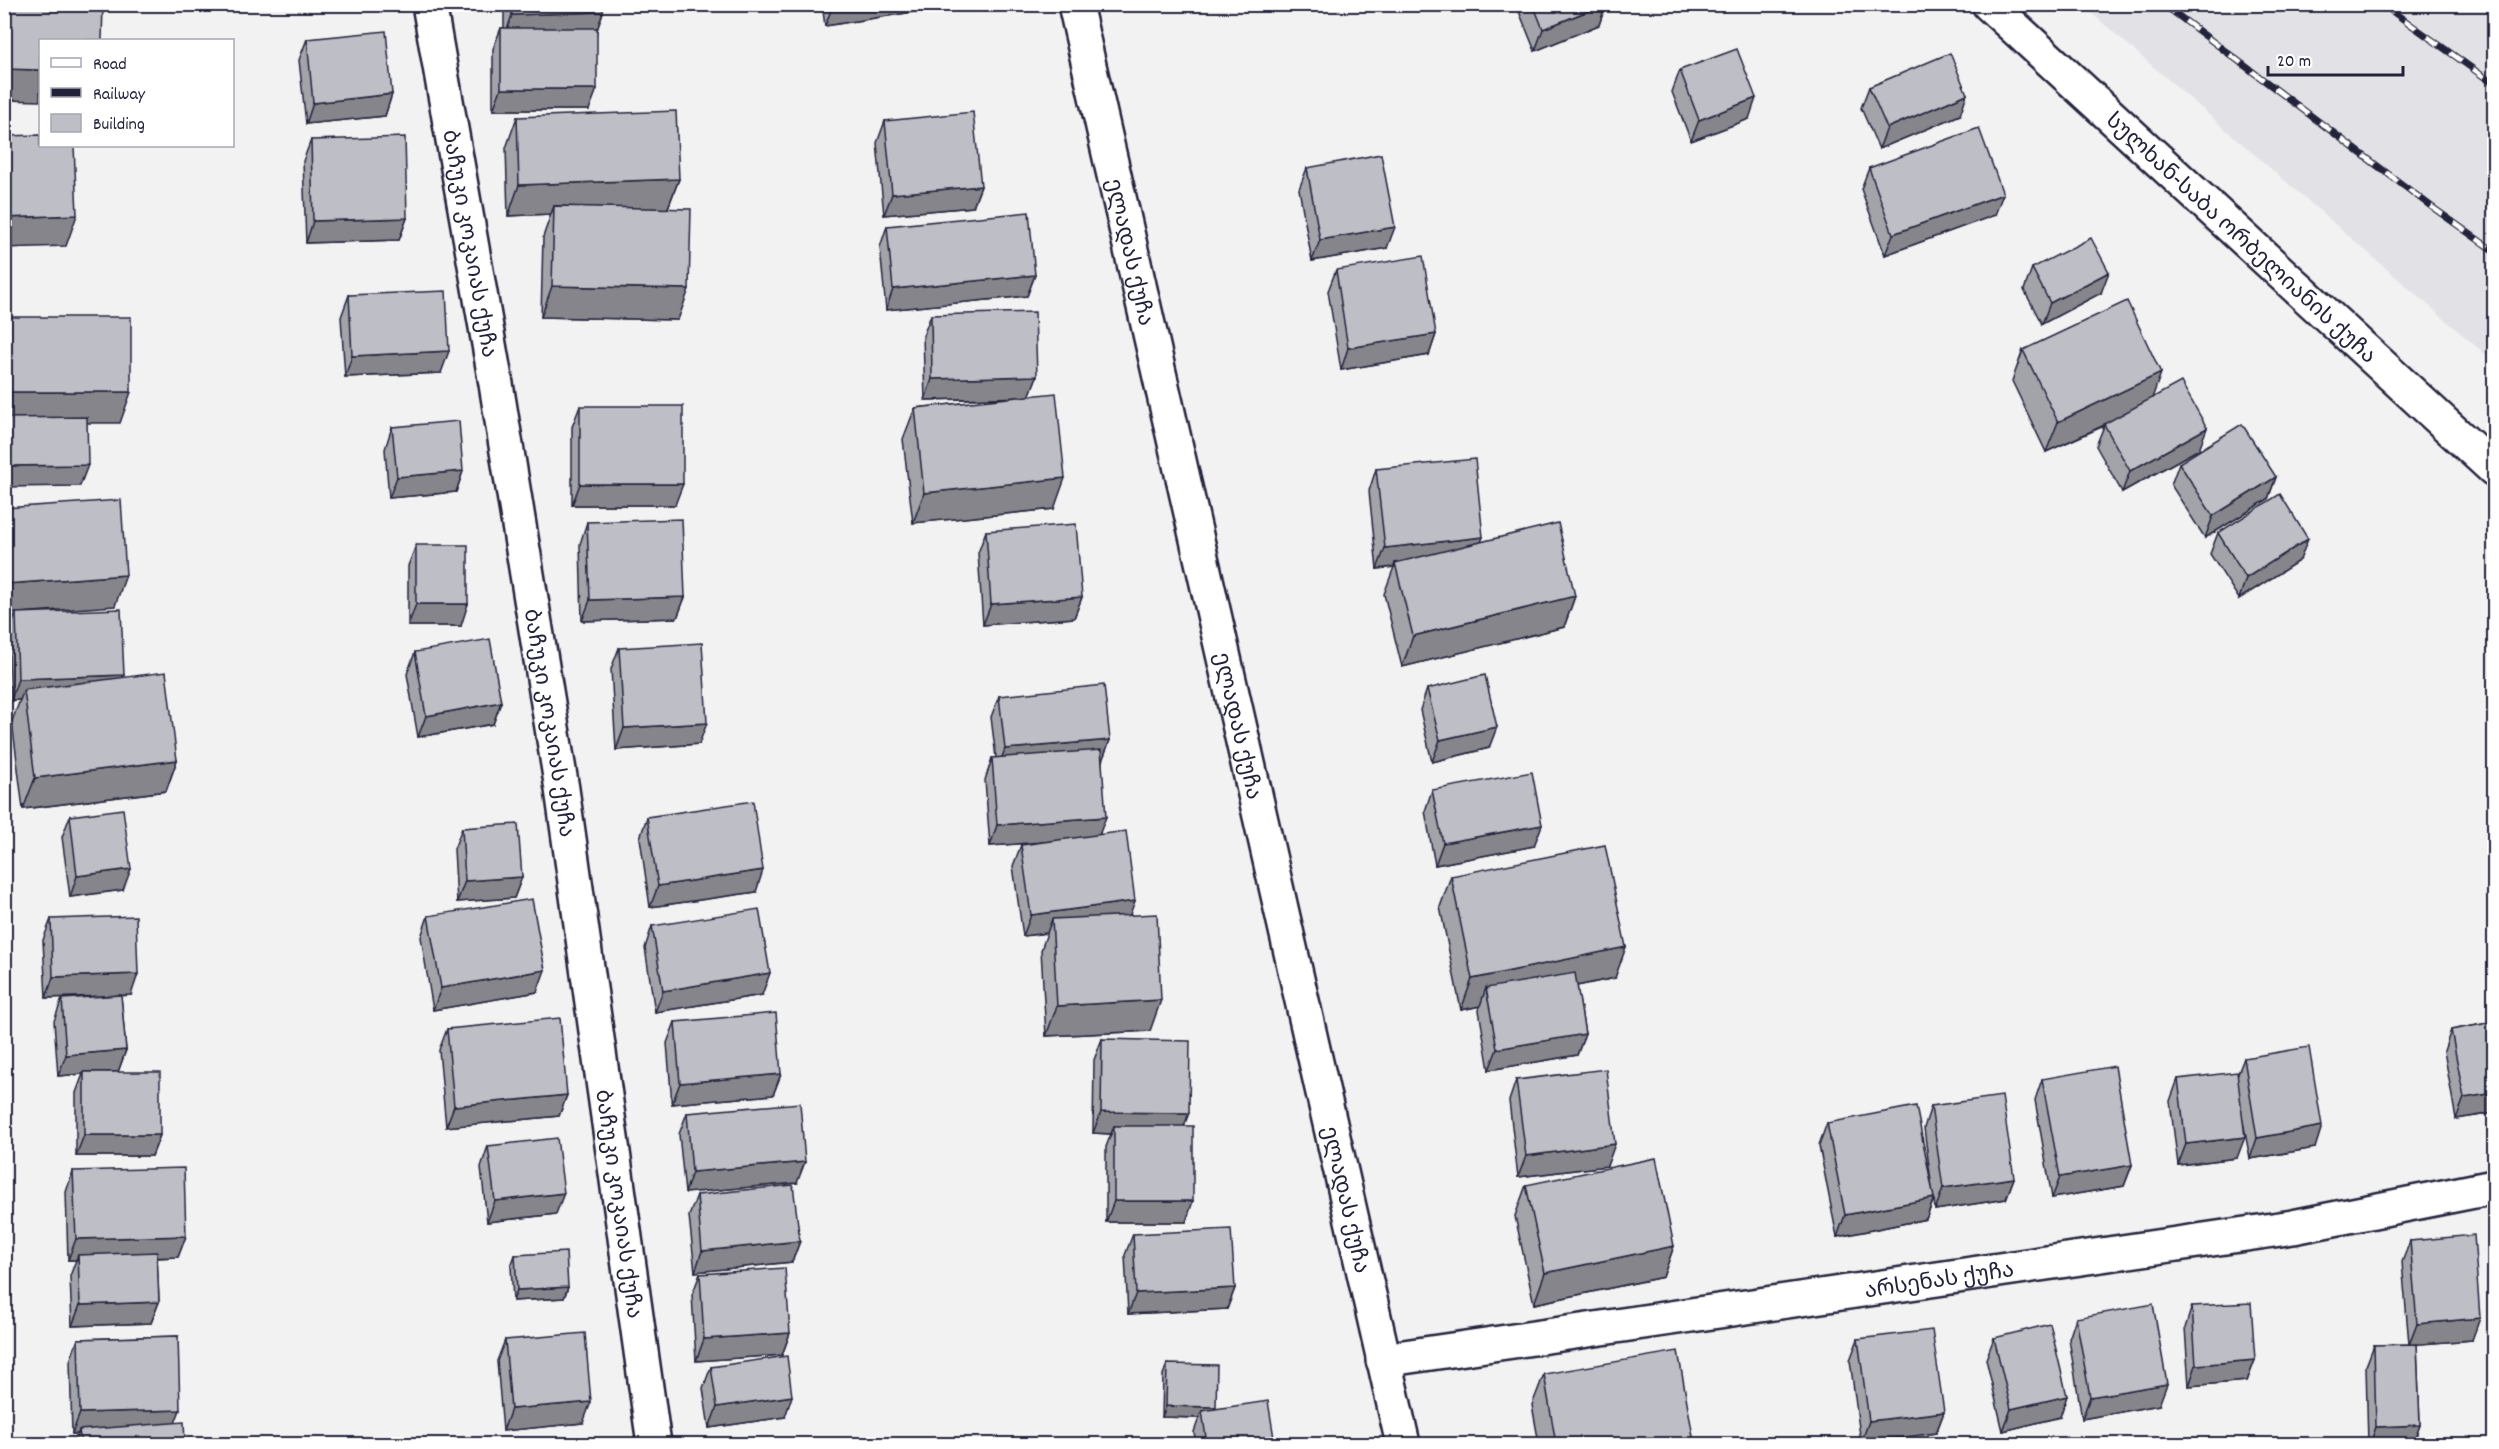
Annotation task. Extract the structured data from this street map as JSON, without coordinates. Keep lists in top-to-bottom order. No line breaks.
{"streets":{"street":["სულხან-საბა ორბელიანის ქუჩა","ბაჩუკი კოკაიას ქუჩა","ელადას ქუჩა","არსენას ქუჩა"]},"crossings":[["ელადას ქუჩა","არსენას ქუჩა"]],"legend":["Road","Railway","Building"],"scale_bar":"20 m"}
